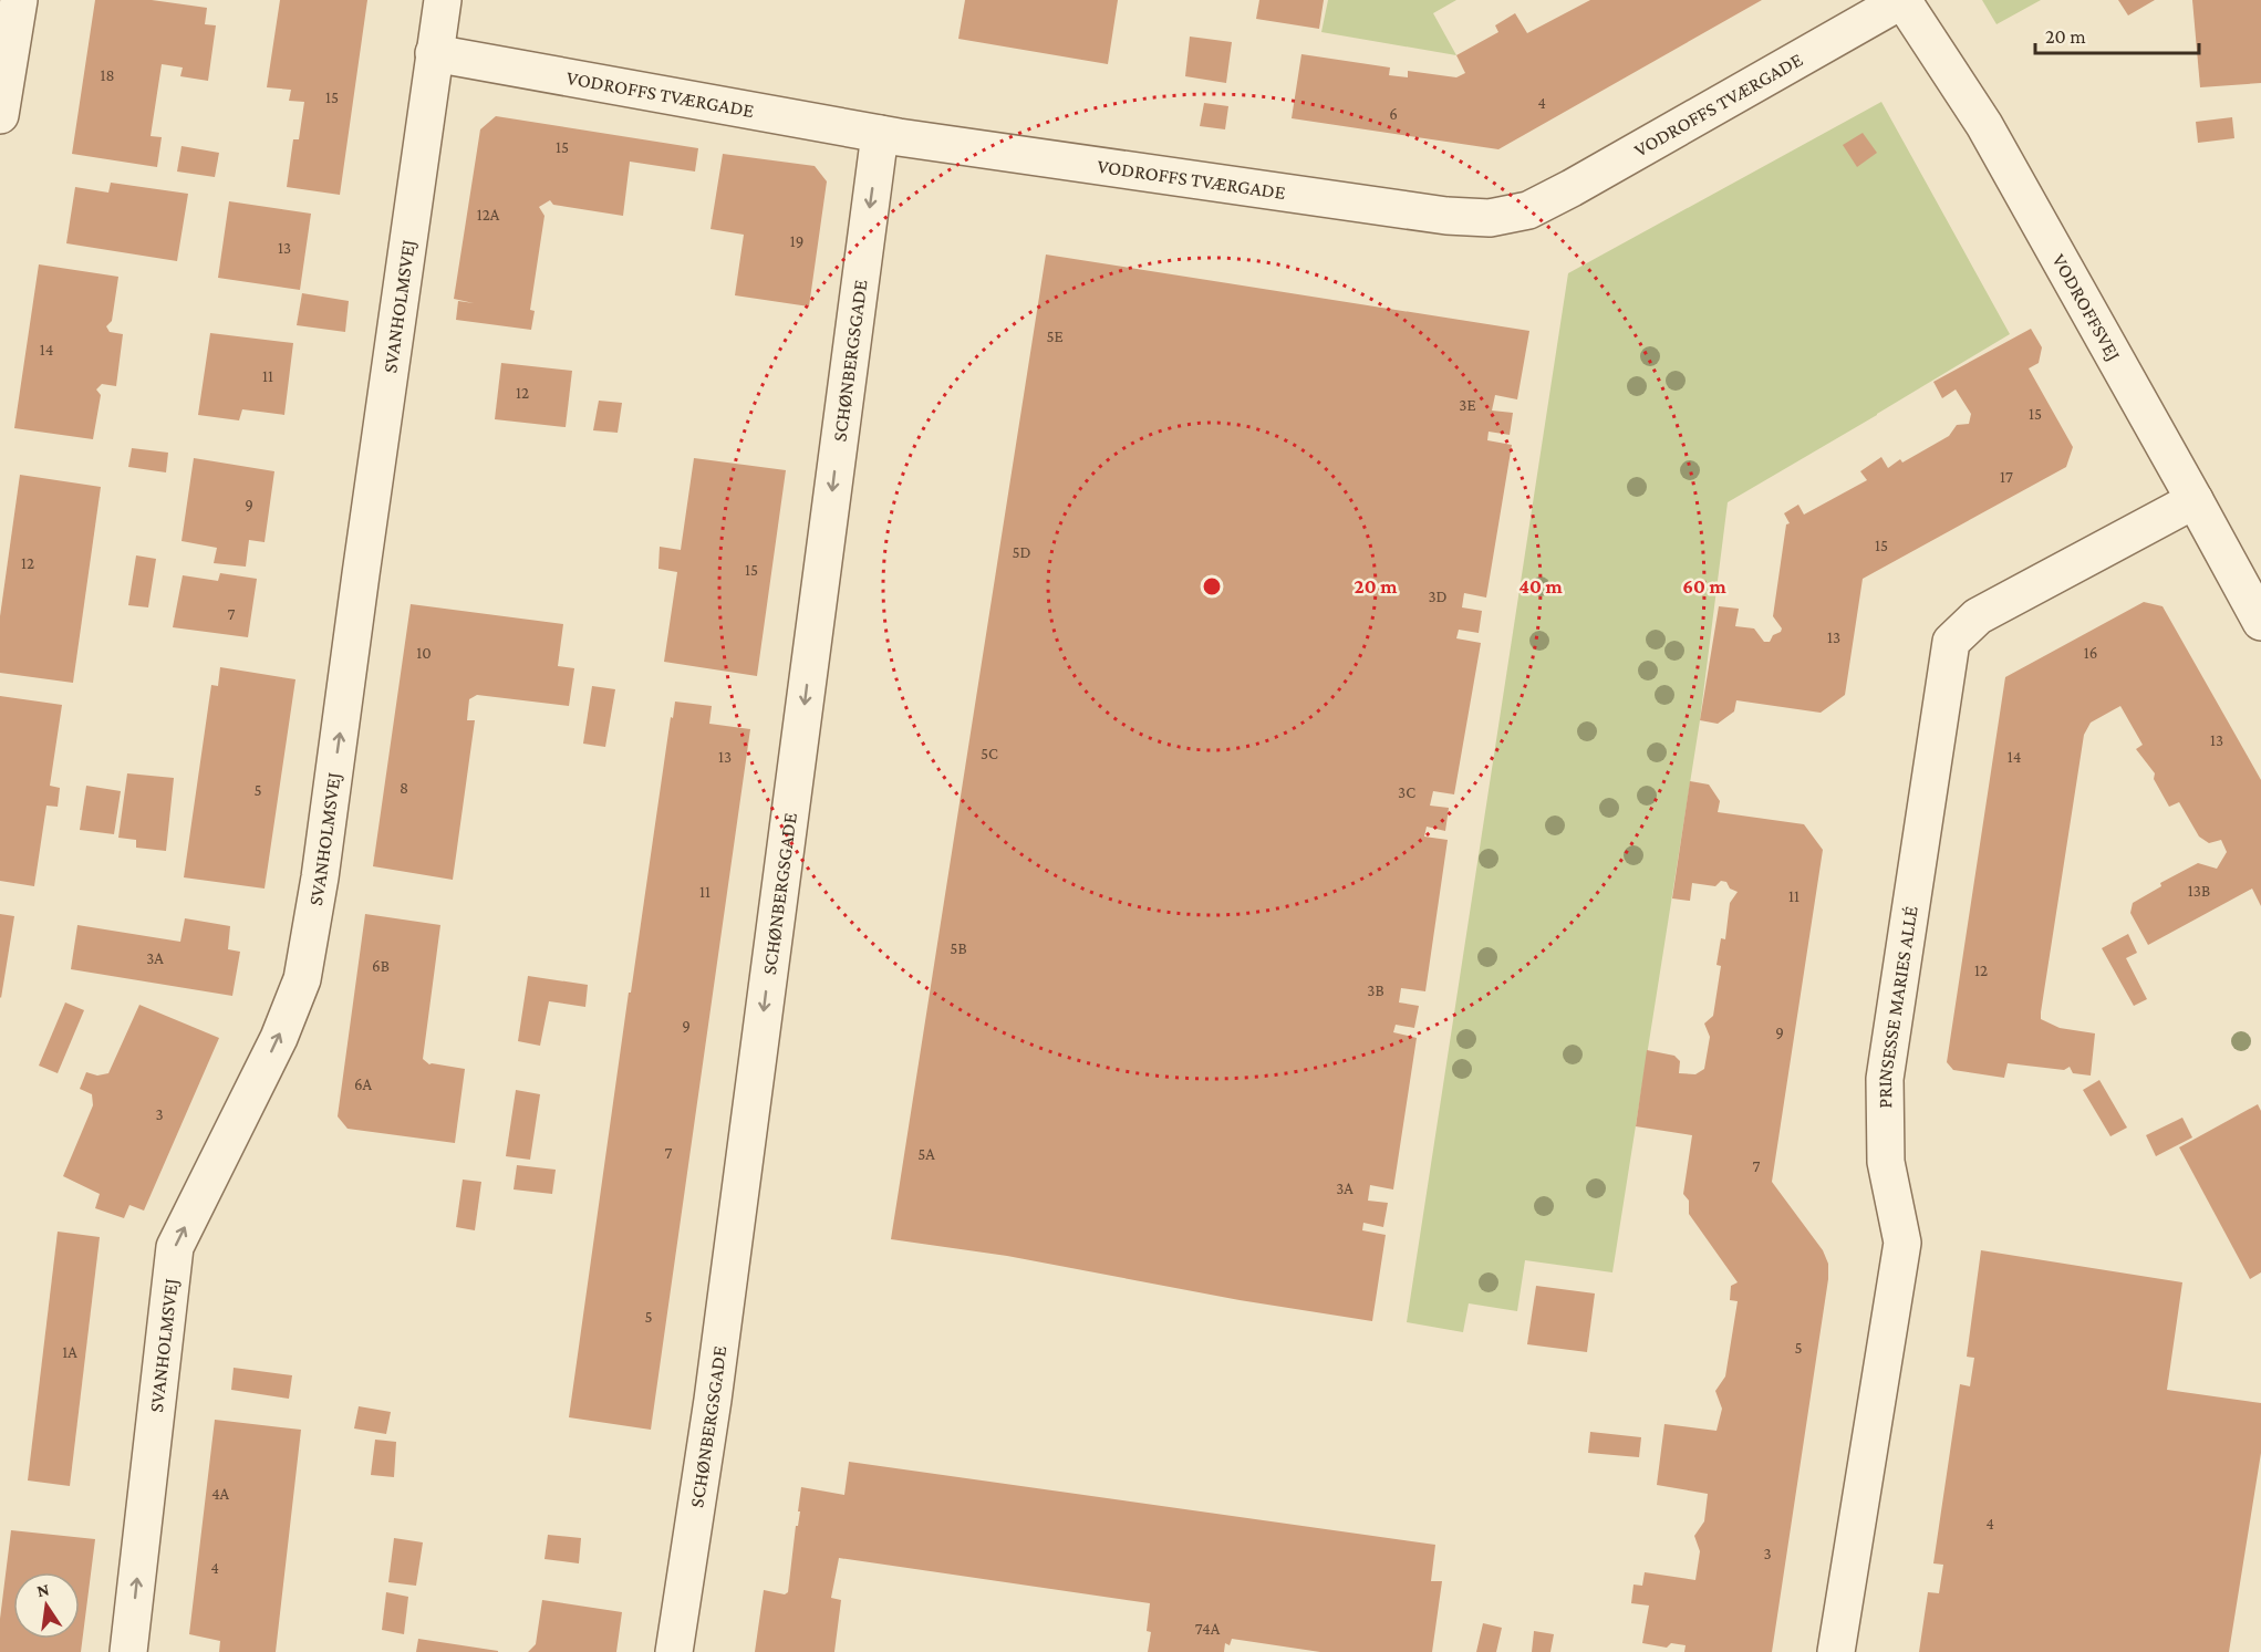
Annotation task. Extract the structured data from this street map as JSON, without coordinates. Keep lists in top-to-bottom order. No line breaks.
{"streets":{"street":["VODROFFS TVÆRGADE","SVANHOLMSVEJ","VODROFFSVEJ","SCHØNBERGSGADE","PRINSESSE MARIES ALLÉ"]},"crossings":[["VODROFFS TVÆRGADE","SVANHOLMSVEJ"],["VODROFFS TVÆRGADE","VODROFFSVEJ"],["VODROFFS TVÆRGADE","SCHØNBERGSGADE"],["VODROFFSVEJ","PRINSESSE MARIES ALLÉ"]],"one_way":["SVANHOLMSVEJ","SCHØNBERGSGADE"],"house_numbers":["18","15","4","6","15","12A","19","13","5E","14","11","12","3E","15","17","9","15","5D","12","15","3D","7","13","10","16","13","5C","13","14","8","5","3C","13B","11","11","5B","3A","6B","12","3B","9","9","6A","3","7","5A","7","3A","5","5","1A","4A","4","3","4","74A"],"scale_bar":"20 m","north":"top","rings":["20 m","40 m","60 m"]}
